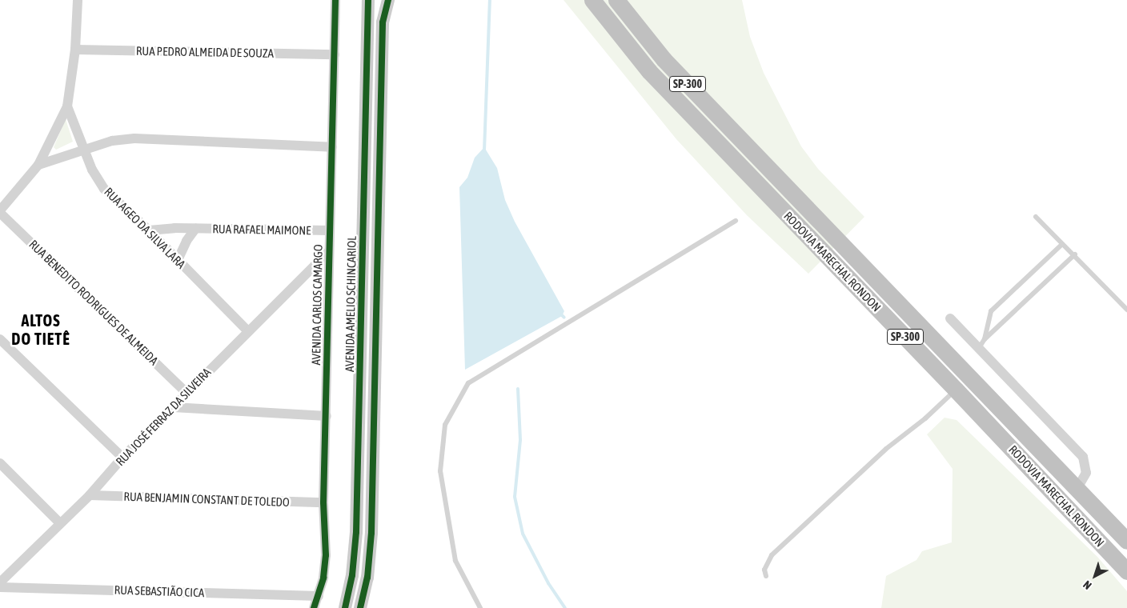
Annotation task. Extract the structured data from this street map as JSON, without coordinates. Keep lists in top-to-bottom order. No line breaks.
{"streets":{"highway":["SP-300","RODOVIA MARECHAL RONDON"],"main road":["AVENIDA AMELIO SCHINCARIOL"],"street":["RUA PEDRO ALMEIDA DE SOUZA","RUA AGEO DA SILVA LARA","RUA RAFAEL MAIMONE","RUA BENEDITO RODRIGUES DE ALMEIDA","AVENIDA CARLOS CAMARGO","RUA JOSÉ FERRAZ DA SILVEIRA","RUA BENJAMIN CONSTANT DE TOLEDO","RUA SEBASTIÃO CICA"]},"crossings":[["RUA PEDRO ALMEIDA DE SOUZA","AVENIDA CARLOS CAMARGO"],["RUA AGEO DA SILVA LARA","RUA RAFAEL MAIMONE"],["RUA AGEO DA SILVA LARA","RUA JOSÉ FERRAZ DA SILVEIRA"],["RUA RAFAEL MAIMONE","AVENIDA CARLOS CAMARGO"],["RUA BENEDITO RODRIGUES DE ALMEIDA","RUA JOSÉ FERRAZ DA SILVEIRA"],["AVENIDA CARLOS CAMARGO","RUA JOSÉ FERRAZ DA SILVEIRA"],["AVENIDA CARLOS CAMARGO","RUA BENJAMIN CONSTANT DE TOLEDO"],["AVENIDA CARLOS CAMARGO","RUA SEBASTIÃO CICA"],["RUA JOSÉ FERRAZ DA SILVEIRA","RUA BENJAMIN CONSTANT DE TOLEDO"]],"districts":["ALTOS DO TIETÊ"],"north":"bottom left"}
